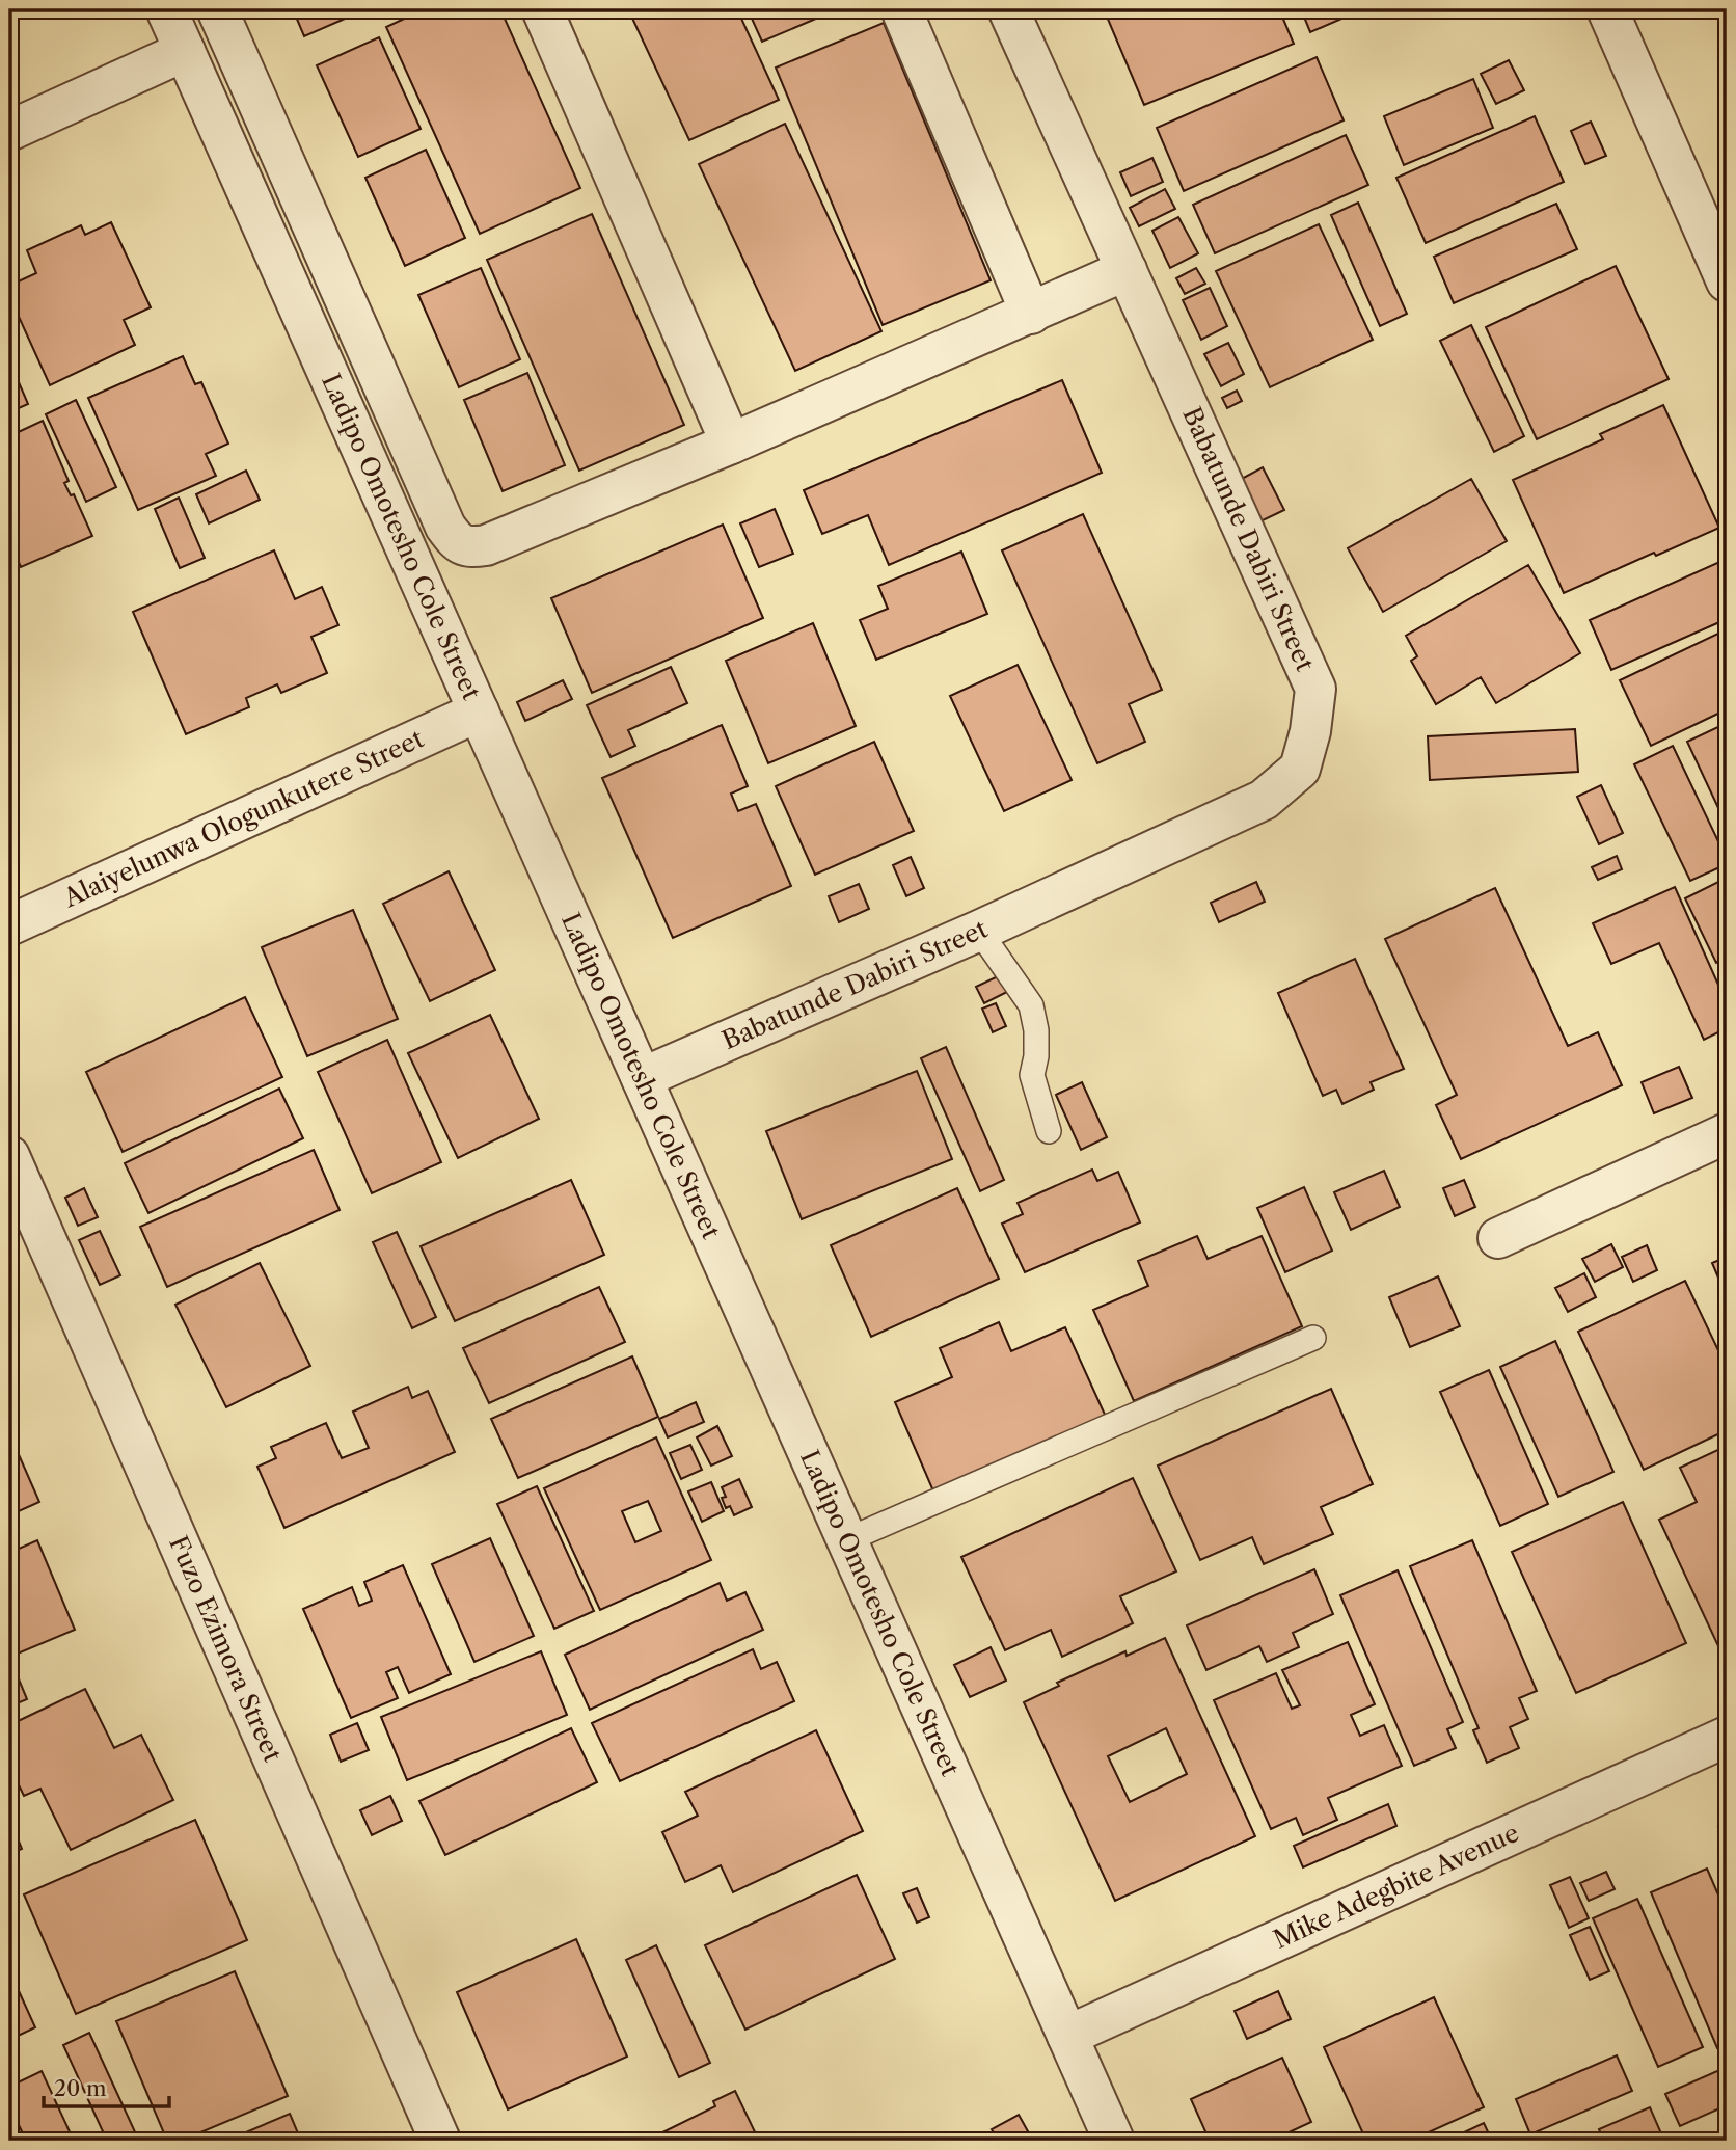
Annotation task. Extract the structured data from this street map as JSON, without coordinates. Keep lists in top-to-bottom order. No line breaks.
{"streets":{"street":["Ladipo Omotesho Cole Street","Babatunde Dabiri Street","Alaiyelunwa Ologunkutere Street","Fuzo Ezimora Street","Mike Adegbite Avenue"]},"crossings":[["Ladipo Omotesho Cole Street","Babatunde Dabiri Street"],["Ladipo Omotesho Cole Street","Alaiyelunwa Ologunkutere Street"],["Ladipo Omotesho Cole Street","Mike Adegbite Avenue"]],"scale_bar":"20 m"}
